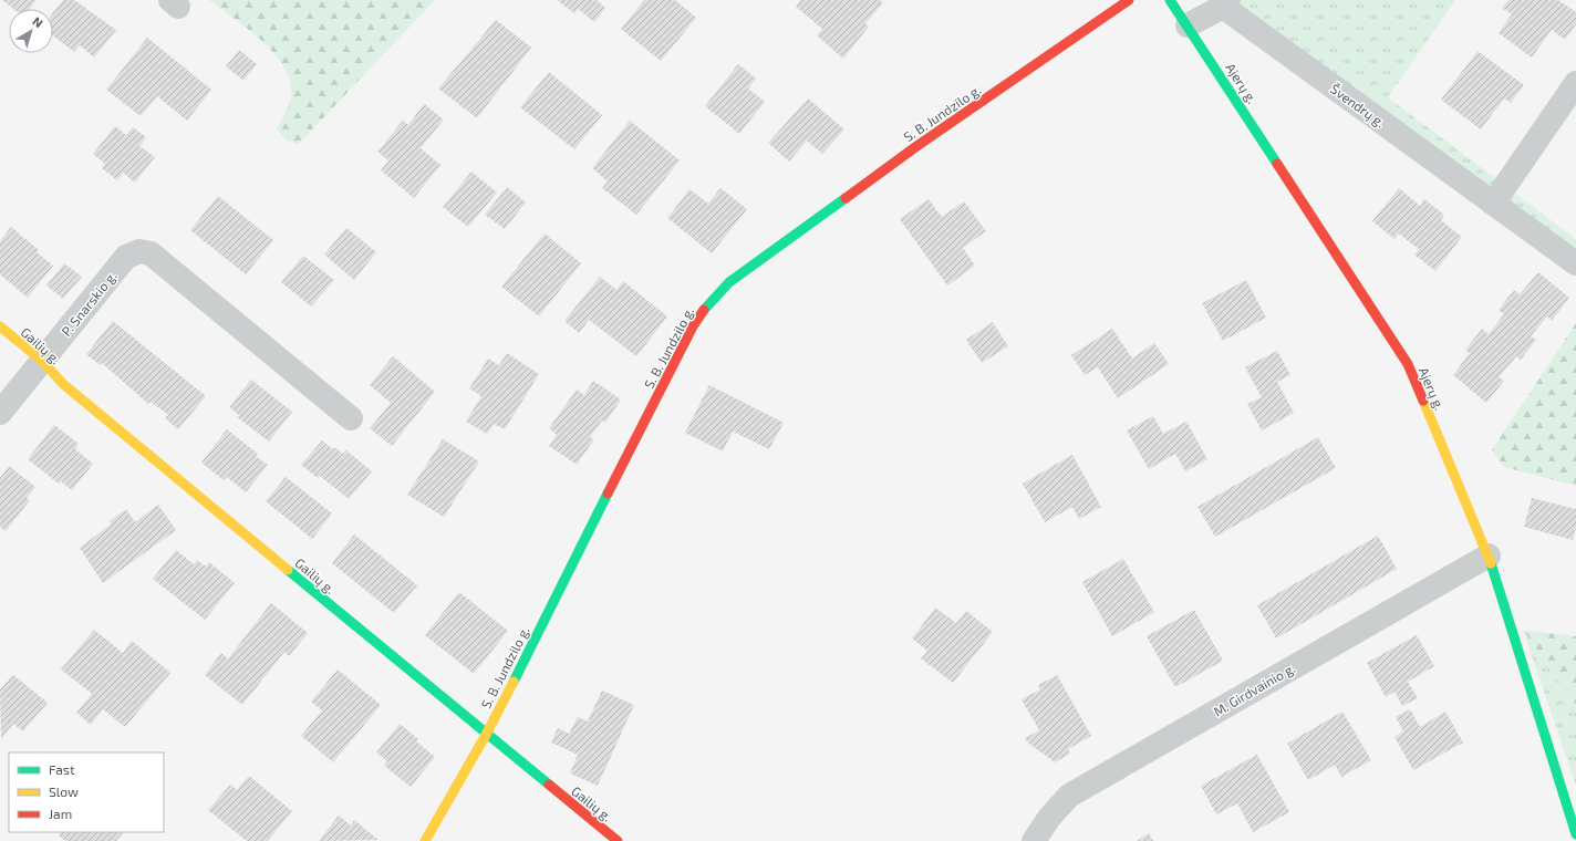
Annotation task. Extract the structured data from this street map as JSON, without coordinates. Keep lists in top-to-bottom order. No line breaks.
{"streets":{"street":["Ajerų g.","Švendrų g.","S. B. Jundzilo g.","P. Snarskio g.","Gailių g.","M. Girdvainio g."]},"crossings":[["Ajerų g.","M. Girdvainio g."],["S. B. Jundzilo g.","Gailių g."],["P. Snarskio g.","Gailių g."]],"legend":["Fast","Slow","Jam"],"north":"top right"}
